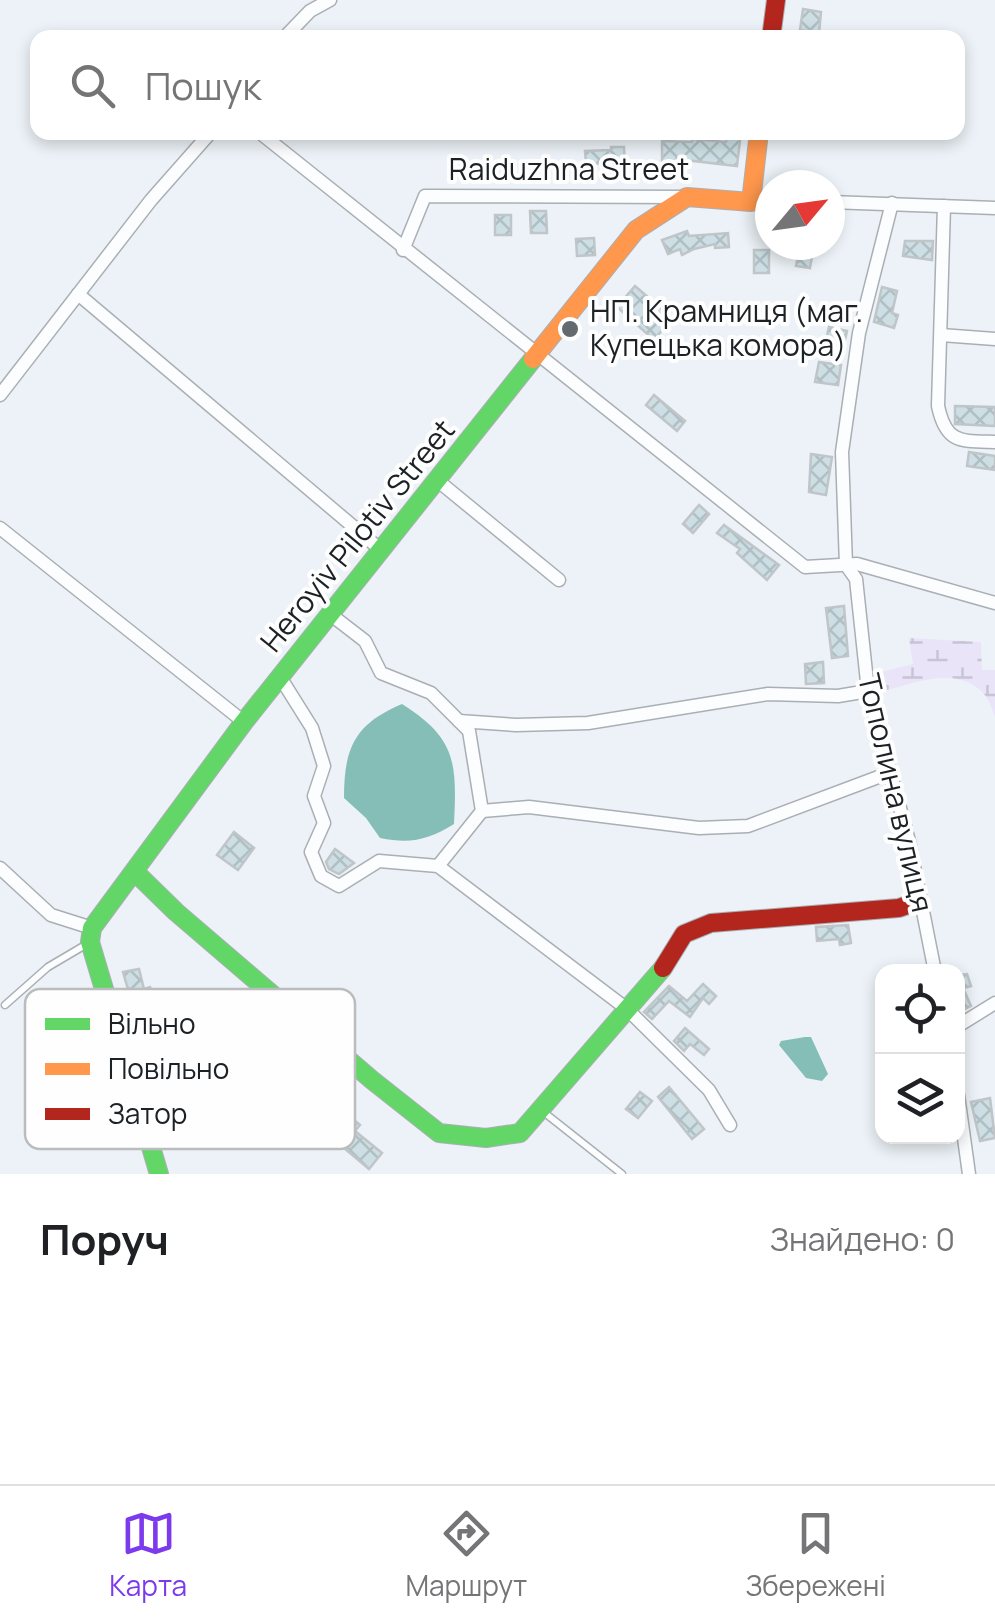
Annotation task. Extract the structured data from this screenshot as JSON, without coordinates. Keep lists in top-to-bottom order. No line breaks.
{"streets":{"street":["Raiduzhna Street","Heroyiv Pilotiv Street","Тополина вулиця"]},"crossings":[["Raiduzhna Street","Heroyiv Pilotiv Street"]],"places":["НП. Крамниця (маг. Купецька комора)"],"legend":["Вільно","Повільно","Затор"],"north":"top right","page":{"search":"Пошук","heading":["Поруч","Знайдено: 0"],"nav":["Карта","Маршрут","Збережені"]}}
